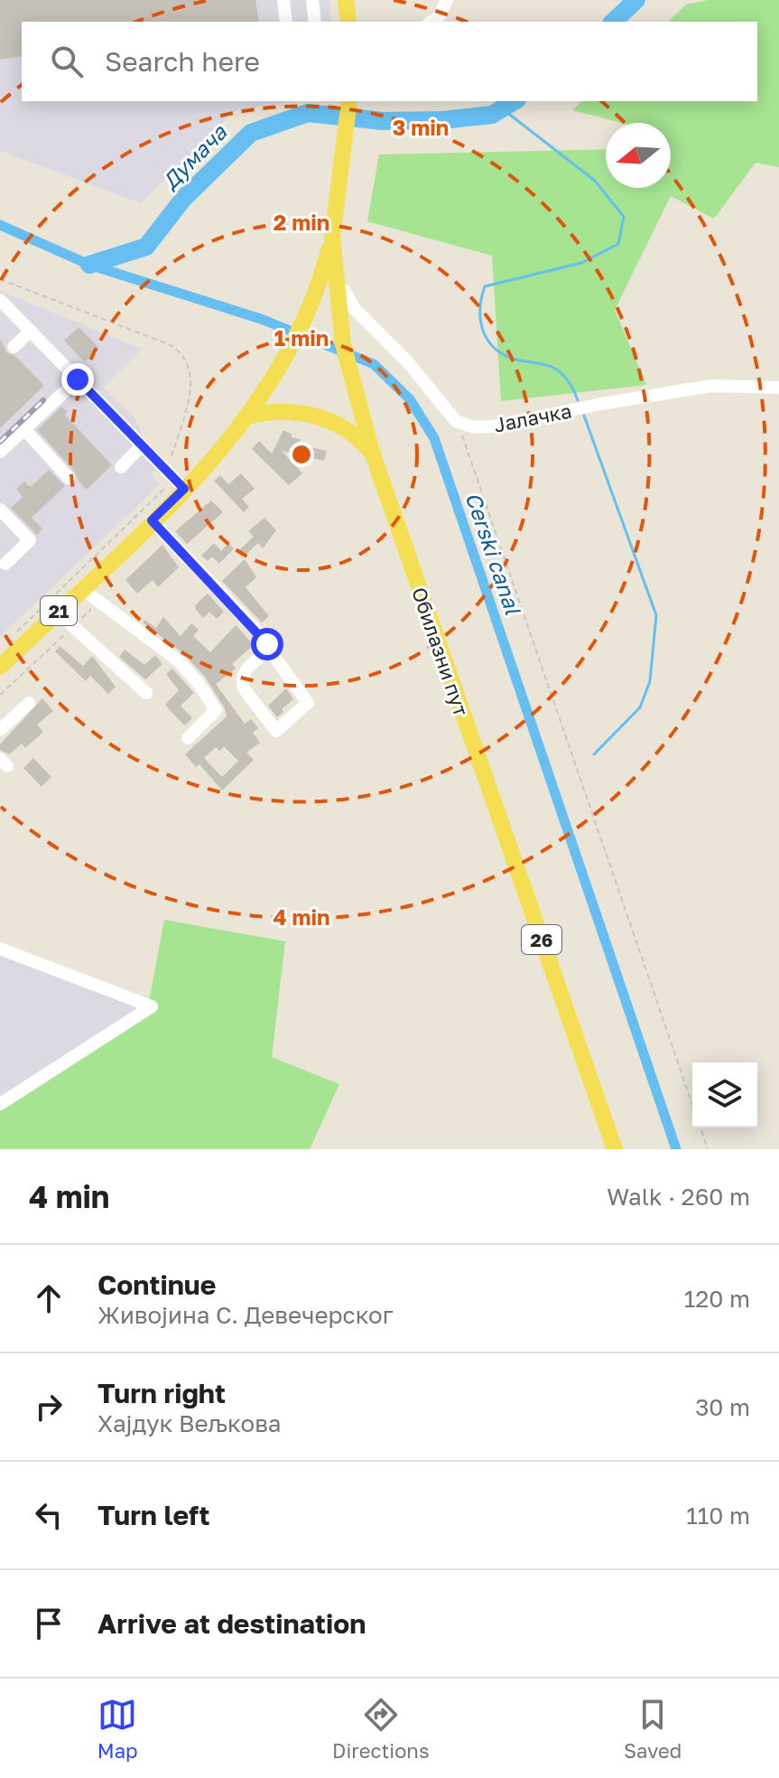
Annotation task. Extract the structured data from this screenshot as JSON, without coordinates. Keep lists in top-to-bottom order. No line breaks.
{"streets":{"main road":["21","Обилазни пут","26"],"street":["Јалачка"]},"crossings":[["21","Обилазни пут"]],"water":["Думача","Cerski canal"],"north":"left","page":{"search":"Search here","heading":["4 min","Walk · 260 m"],"list":[["Continue","Живојина С. Девечерског","120 m"],["Turn right","Хајдук Вељкова","30 m"],["Turn left","110 m"],"Arrive at destination"],"nav":["Map","Directions","Saved"]},"rings":["3 min","2 min","1 min","4 min"]}
